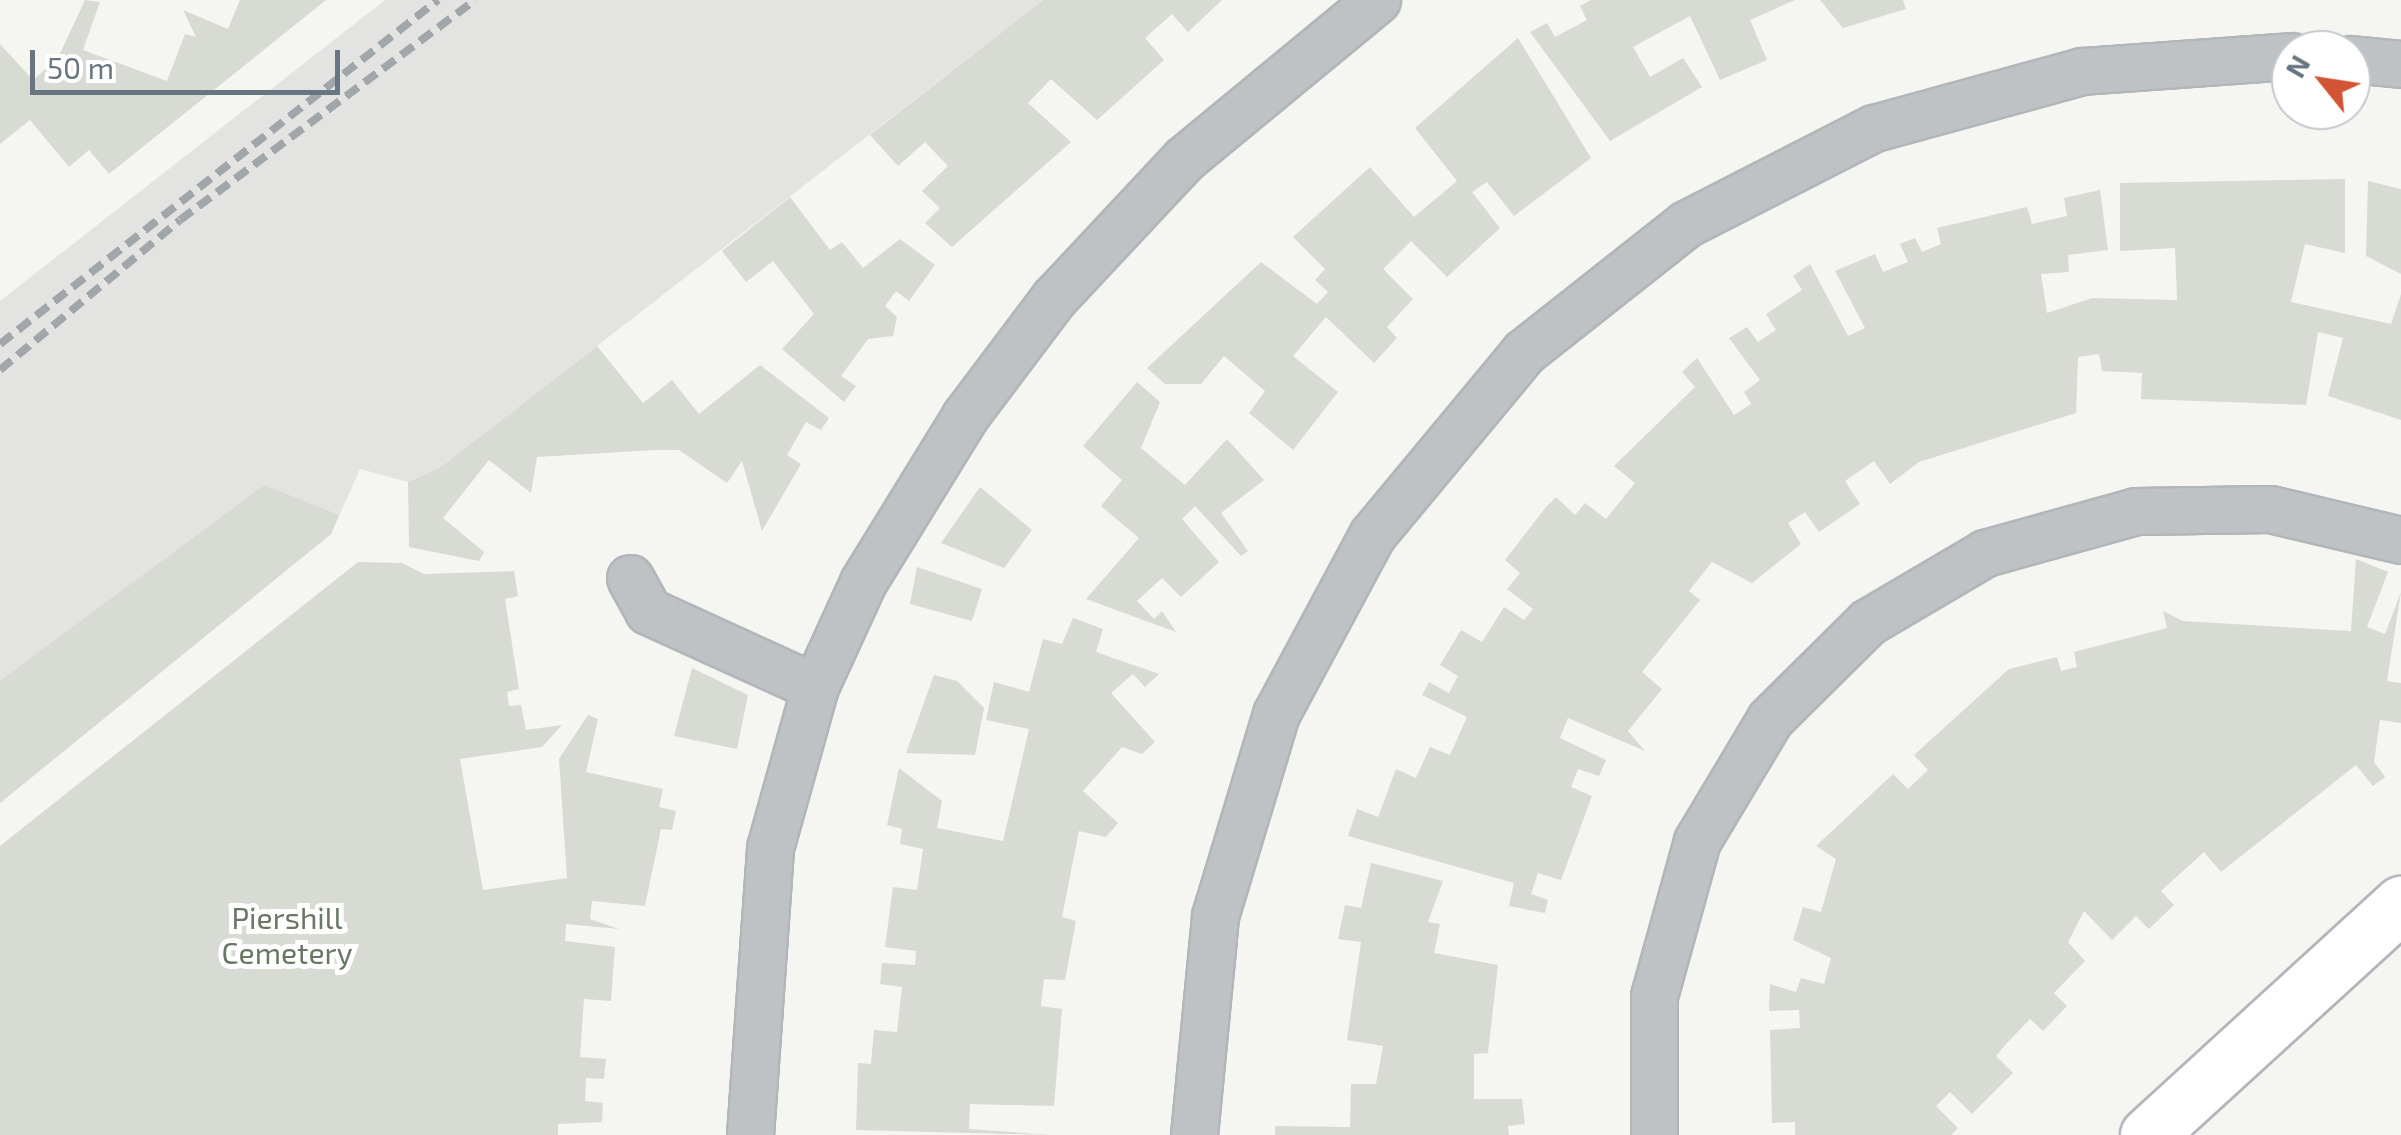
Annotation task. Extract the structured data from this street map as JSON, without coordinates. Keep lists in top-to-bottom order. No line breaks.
{"parks":["Piershill Cemetery"],"scale_bar":"50 m","north":"top left"}
